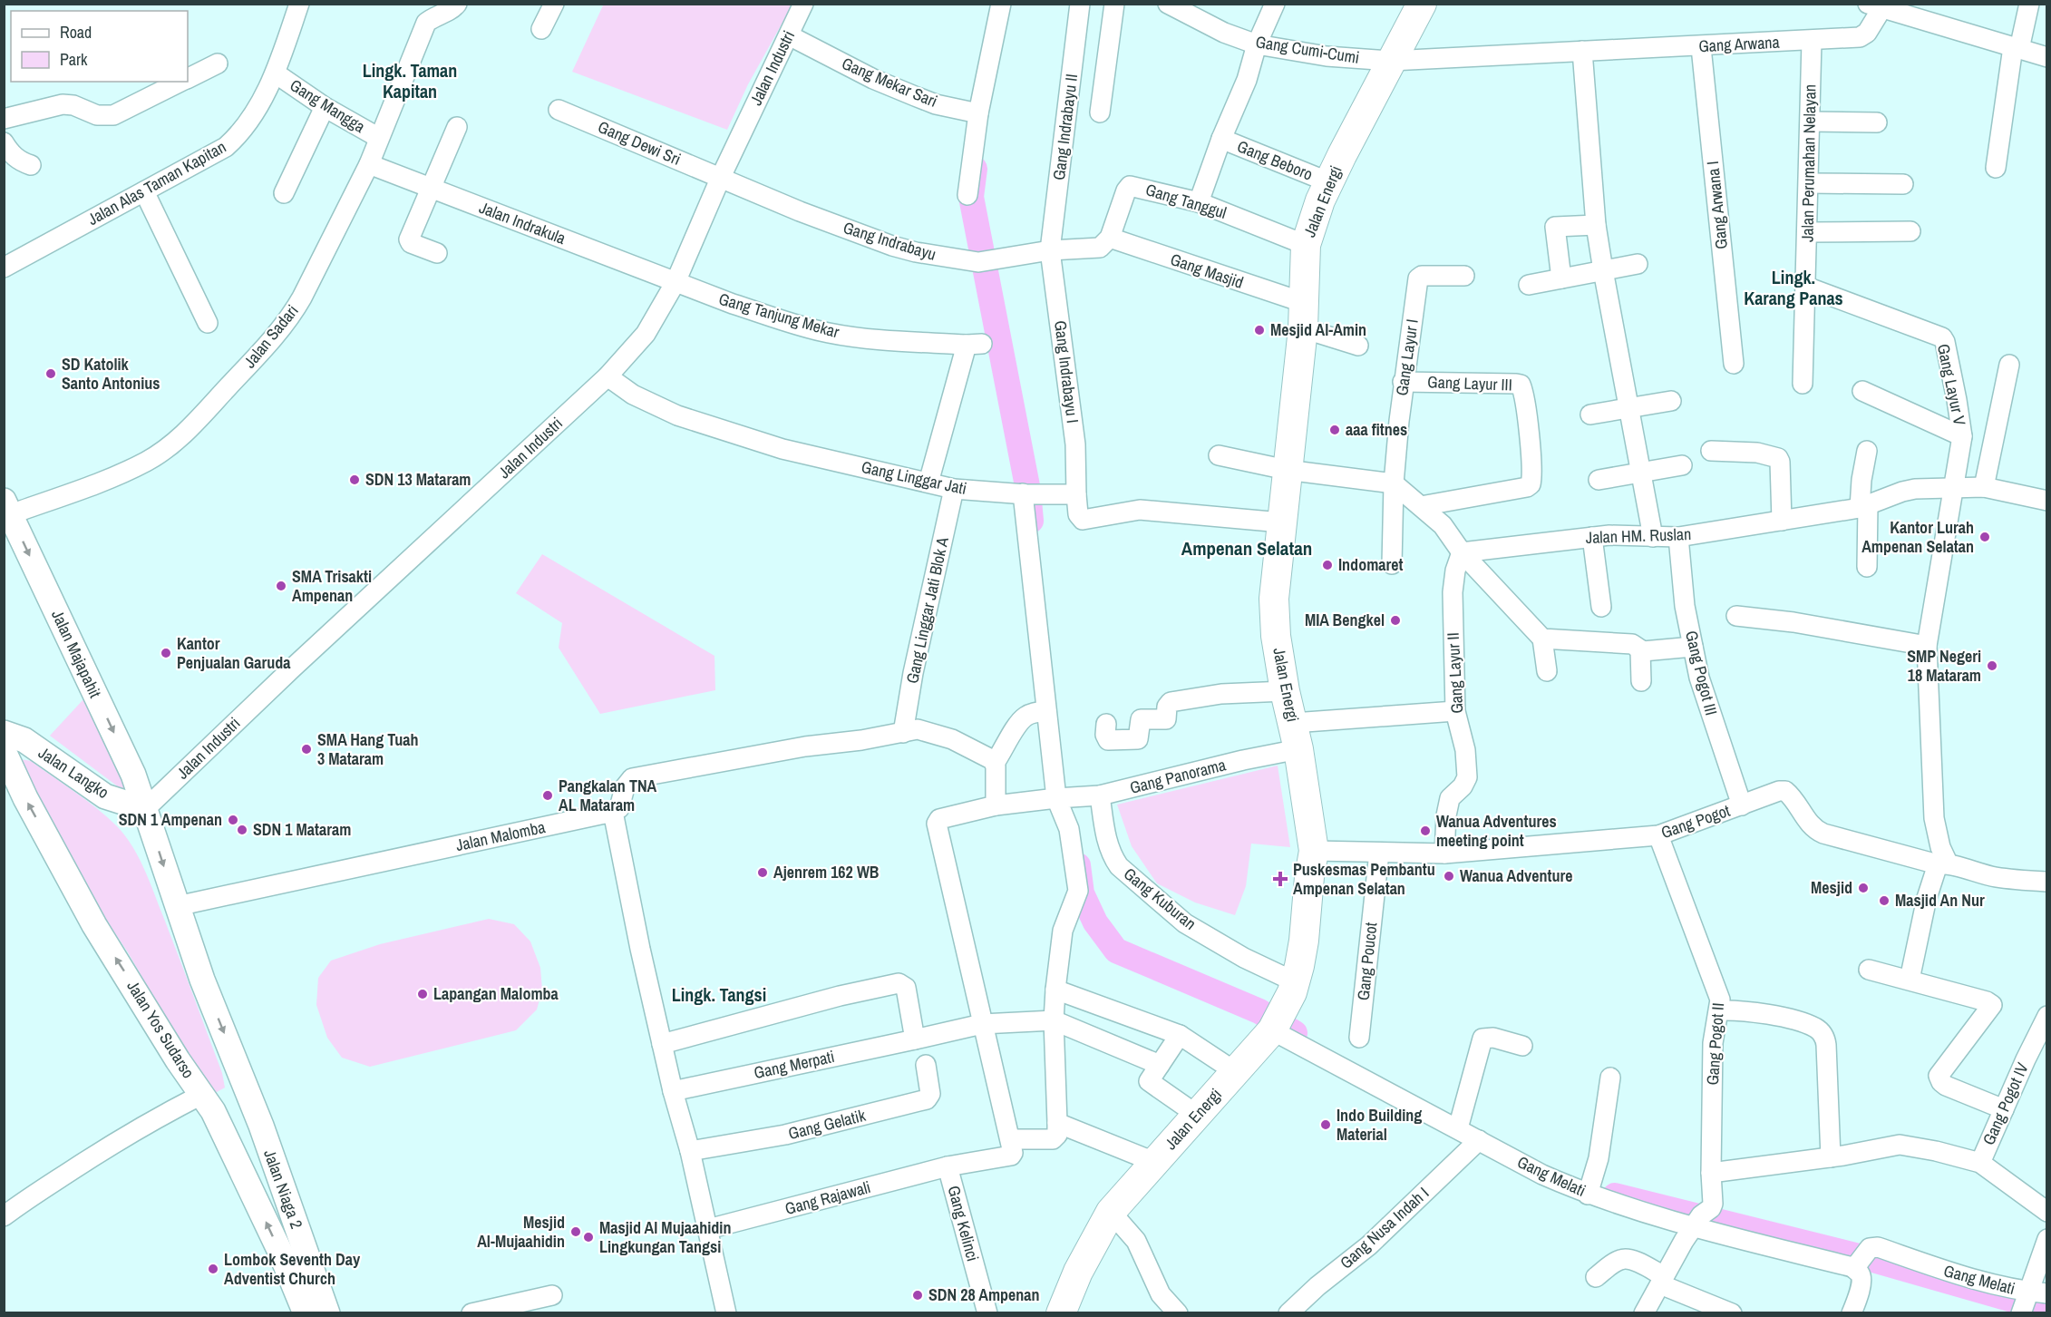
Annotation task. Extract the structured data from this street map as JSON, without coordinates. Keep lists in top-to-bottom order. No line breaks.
{"streets":{"highway":["Jalan Energi"],"main road":["Jalan Majapahit","Jalan Langko","Jalan Yos Sudarso","Jalan Niaga 2"],"street":["Gang Arwana","Gang Cumi-Cumi","Jalan Industri","Gang Mekar Sari","Gang Mangga","Gang Indrabayu II","Gang Dewi Sri","Gang Beboro","Jalan Perumahan Nelayan","Jalan Alas Taman Kapitan","Gang Tanggul","Gang Arwana I","Jalan Indrakula","Gang Indrabayu","Gang Masjid","Gang Tanjung Mekar","Jalan Sadari","Gang Layur I","Gang Indrabayu I","Gang Layur III","Gang Layur V","Gang Linggar Jati","Jalan HM. Ruslan","Gang Linggar Jati Blok A","Gang Layur II","Gang Pogot III","Gang Panorama","Gang Pogot","Jalan Malomba","Gang Kuburan","Gang Poucot","Gang Pogot II","Gang Merpati","Gang Pogot IV","Gang Gelatik","Gang Melati","Gang Rajawali","Gang Kelinci","Gang Nusa Indah I"]},"crossings":[["Gang Arwana","Gang Cumi-Cumi"],["Gang Arwana","Jalan Perumahan Nelayan"],["Gang Arwana","Jalan Energi"],["Gang Arwana","Gang Arwana I"],["Gang Cumi-Cumi","Jalan Energi"],["Jalan Industri","Gang Mekar Sari"],["Jalan Industri","Gang Dewi Sri"],["Jalan Industri","Jalan Indrakula"],["Jalan Industri","Gang Indrabayu"],["Jalan Industri","Gang Tanjung Mekar"],["Jalan Industri","Gang Linggar Jati"],["Jalan Industri","Jalan Majapahit"],["Jalan Industri","Jalan Langko"],["Gang Mangga","Jalan Alas Taman Kapitan"],["Gang Mangga","Jalan Sadari"],["Gang Indrabayu II","Gang Indrabayu"],["Gang Indrabayu II","Gang Indrabayu I"],["Gang Dewi Sri","Gang Indrabayu"],["Gang Beboro","Jalan Energi"],["Jalan Perumahan Nelayan","Gang Layur V"],["Gang Tanggul","Jalan Energi"],["Gang Tanggul","Gang Indrabayu"],["Gang Tanggul","Gang Masjid"],["Jalan Energi","Gang Masjid"],["Jalan Energi","Gang Panorama"],["Jalan Energi","Gang Pogot"],["Jalan Energi","Gang Kuburan"],["Jalan Energi","Gang Melati"],["Jalan Indrakula","Gang Tanjung Mekar"],["Jalan Indrakula","Jalan Sadari"],["Gang Indrabayu","Gang Masjid"],["Gang Indrabayu","Gang Indrabayu I"],["Gang Tanjung Mekar","Gang Linggar Jati"],["Jalan Sadari","Jalan Majapahit"],["Gang Layur I","Gang Layur III"],["Gang Indrabayu I","Gang Linggar Jati"],["Gang Layur V","Jalan HM. Ruslan"],["Gang Layur V","Gang Pogot"],["Gang Linggar Jati","Gang Linggar Jati Blok A"],["Jalan HM. Ruslan","Gang Layur II"],["Jalan HM. Ruslan","Gang Pogot III"],["Jalan Majapahit","Jalan Langko"],["Gang Layur II","Gang Panorama"],["Gang Layur II","Gang Pogot"],["Gang Pogot III","Gang Pogot"],["Gang Panorama","Gang Kuburan"],["Gang Panorama","Gang Merpati"],["Gang Pogot","Gang Poucot"],["Gang Pogot","Gang Pogot II"],["Gang Kuburan","Gang Melati"],["Gang Pogot II","Gang Melati"],["Gang Melati","Gang Nusa Indah I"],["Gang Rajawali","Gang Kelinci"]],"one_way":["Jalan Majapahit"],"districts":["Lingk. Taman Kapitan","Lingk. Karang Panas","Ampenan Selatan","Lingk. Tangsi"],"places":{"other":["Mesjid Al-Amin","SD Katolik Santo Antonius","aaa fitnes","SDN 13 Mataram","Kantor Lurah Ampenan Selatan","Indomaret","SMA Trisakti Ampenan","MIA Bengkel","Kantor Penjualan Garuda","SMP Negeri 18 Mataram","SMA Hang Tuah 3 Mataram","Pangkalan TNA AL Mataram","SDN 1 Ampenan","SDN 1 Mataram","Wanua Adventures meeting point","Ajenrem 162 WB","Wanua Adventure","Mesjid","Masjid An Nur","Lapangan Malomba","Indo Building Material","Mesjid Al-Mujaahidin","Masjid Al Mujaahidin Lingkungan Tangsi","Lombok Seventh Day Adventist Church","SDN 28 Ampenan"],"health":["Puskesmas Pembantu Ampenan Selatan"]},"legend":["Road","Park"]}
